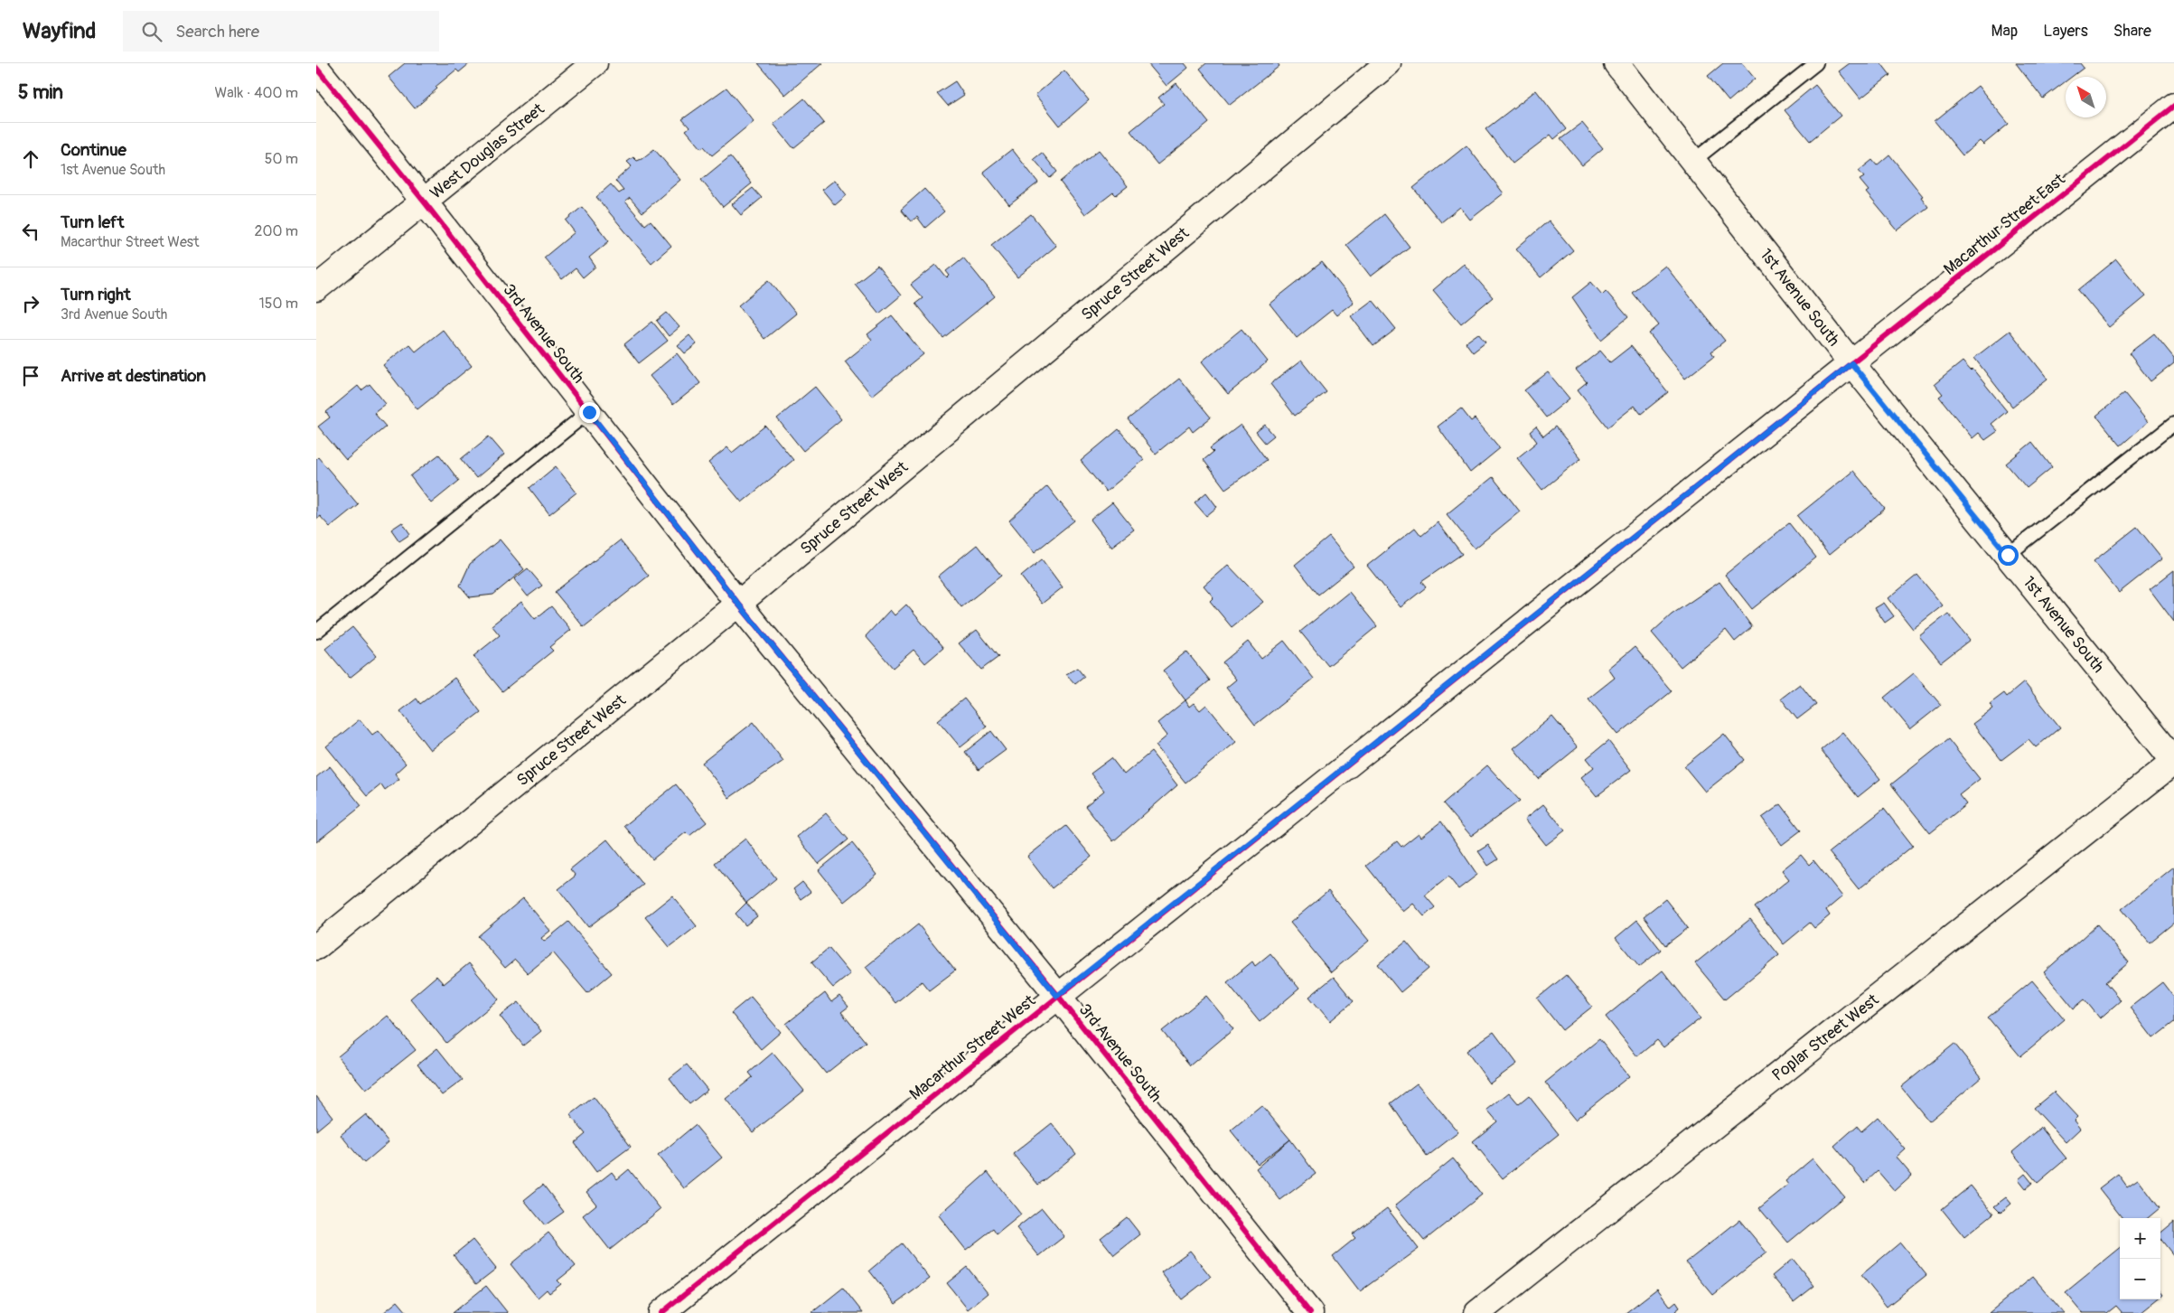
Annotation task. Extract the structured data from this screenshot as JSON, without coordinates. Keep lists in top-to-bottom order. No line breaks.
{"streets":{"street":["West Douglas Street","Macarthur Street East","Spruce Street West","1st Avenue South","3rd Avenue South","Poplar Street West","Macarthur Street West"]},"crossings":[["West Douglas Street","3rd Avenue South"],["Macarthur Street East","1st Avenue South"],["Macarthur Street East","Macarthur Street West"],["Spruce Street West","3rd Avenue South"],["1st Avenue South","Poplar Street West"],["1st Avenue South","Macarthur Street West"],["3rd Avenue South","Macarthur Street West"]],"north":"top left","page":{"header":"Wayfind","search":"Search here","nav":["Map","Layers","Share"],"heading":["5 min","Walk · 400 m"],"list":[["Continue","1st Avenue South","50 m"],["Turn left","Macarthur Street West","200 m"],["Turn right","3rd Avenue South","150 m"],"Arrive at destination"],"map_buttons":["+","−"]}}
